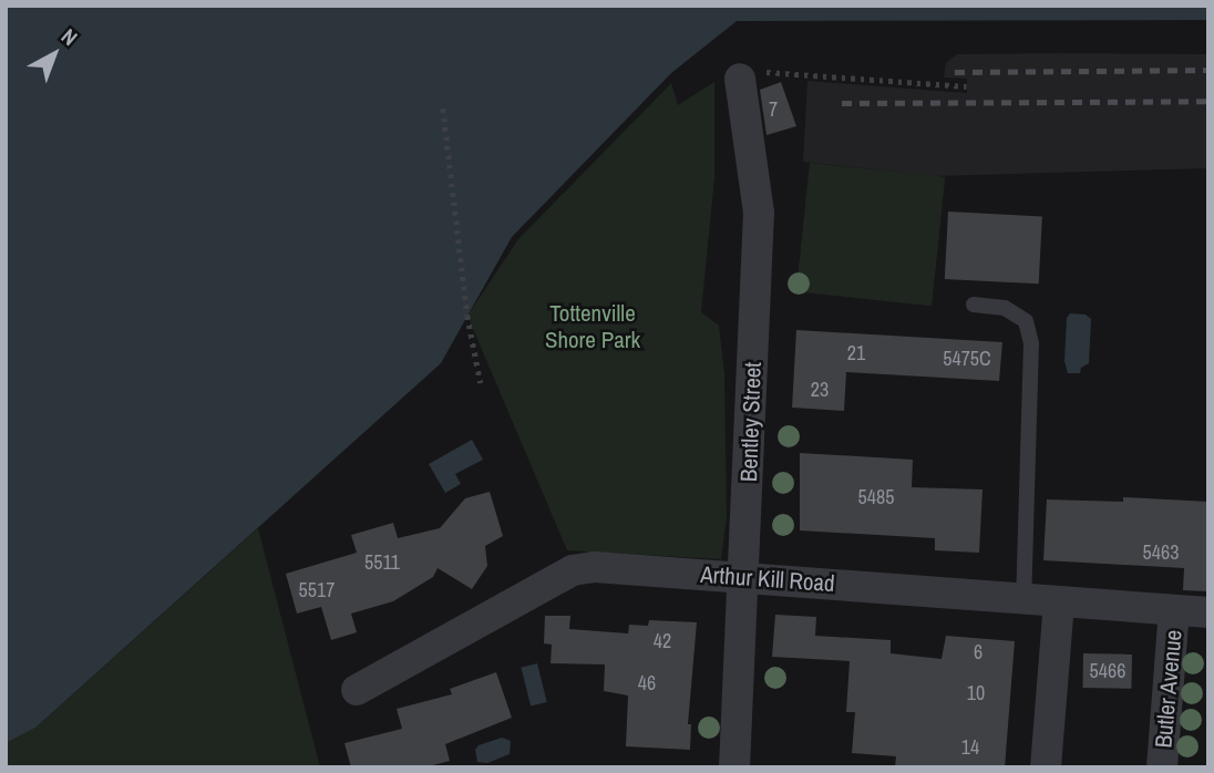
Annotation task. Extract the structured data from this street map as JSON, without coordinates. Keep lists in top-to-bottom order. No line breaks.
{"streets":{"street":["Bentley Street","Arthur Kill Road","Butler Avenue"]},"crossings":[["Bentley Street","Arthur Kill Road"],["Arthur Kill Road","Butler Avenue"]],"parks":["Tottenville Shore Park"],"house_numbers":["7","21","5475C","23","5485","5463","5511","5517","42","6","5466","46","10","14"],"north":"top right"}
